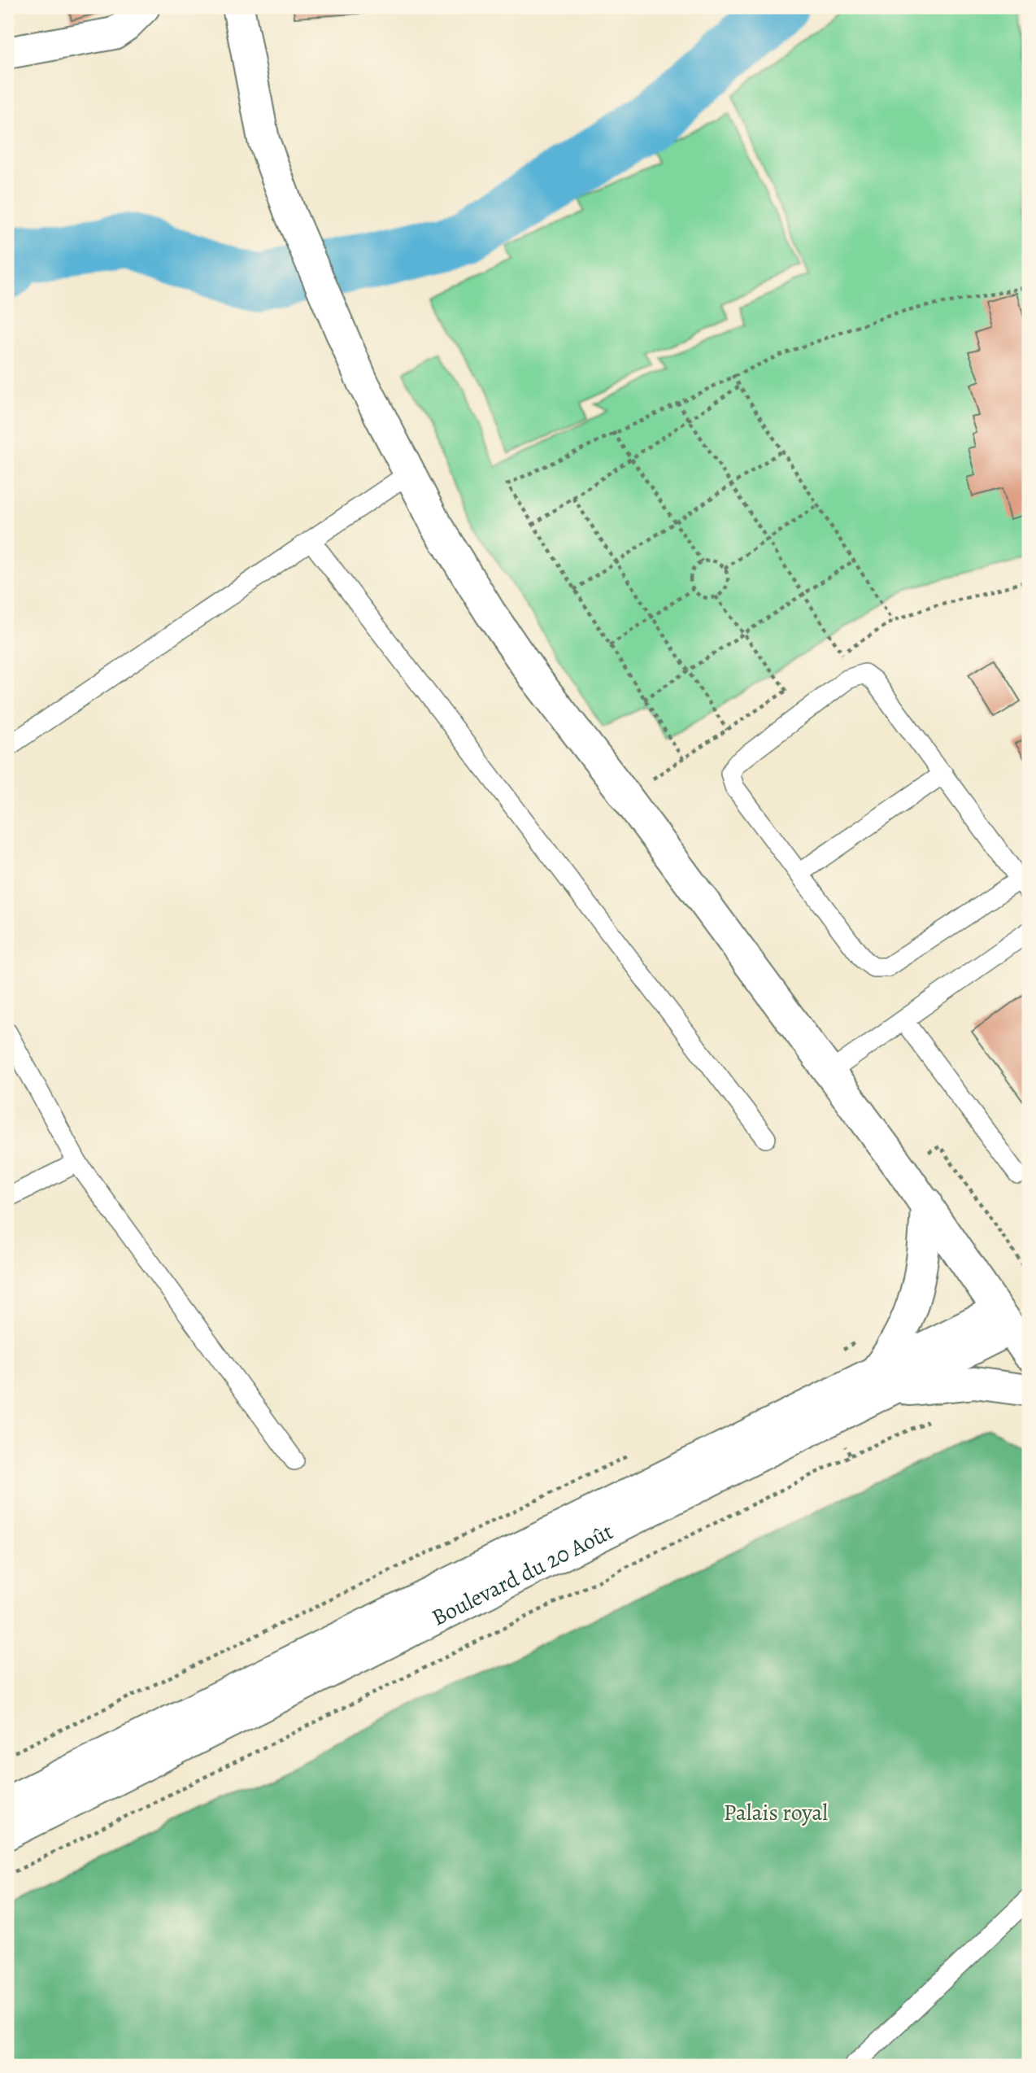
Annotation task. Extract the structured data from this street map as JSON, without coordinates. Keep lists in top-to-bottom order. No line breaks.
{"streets":{"street":["Boulevard du 20 Août"]},"parks":["Palais royal"]}
